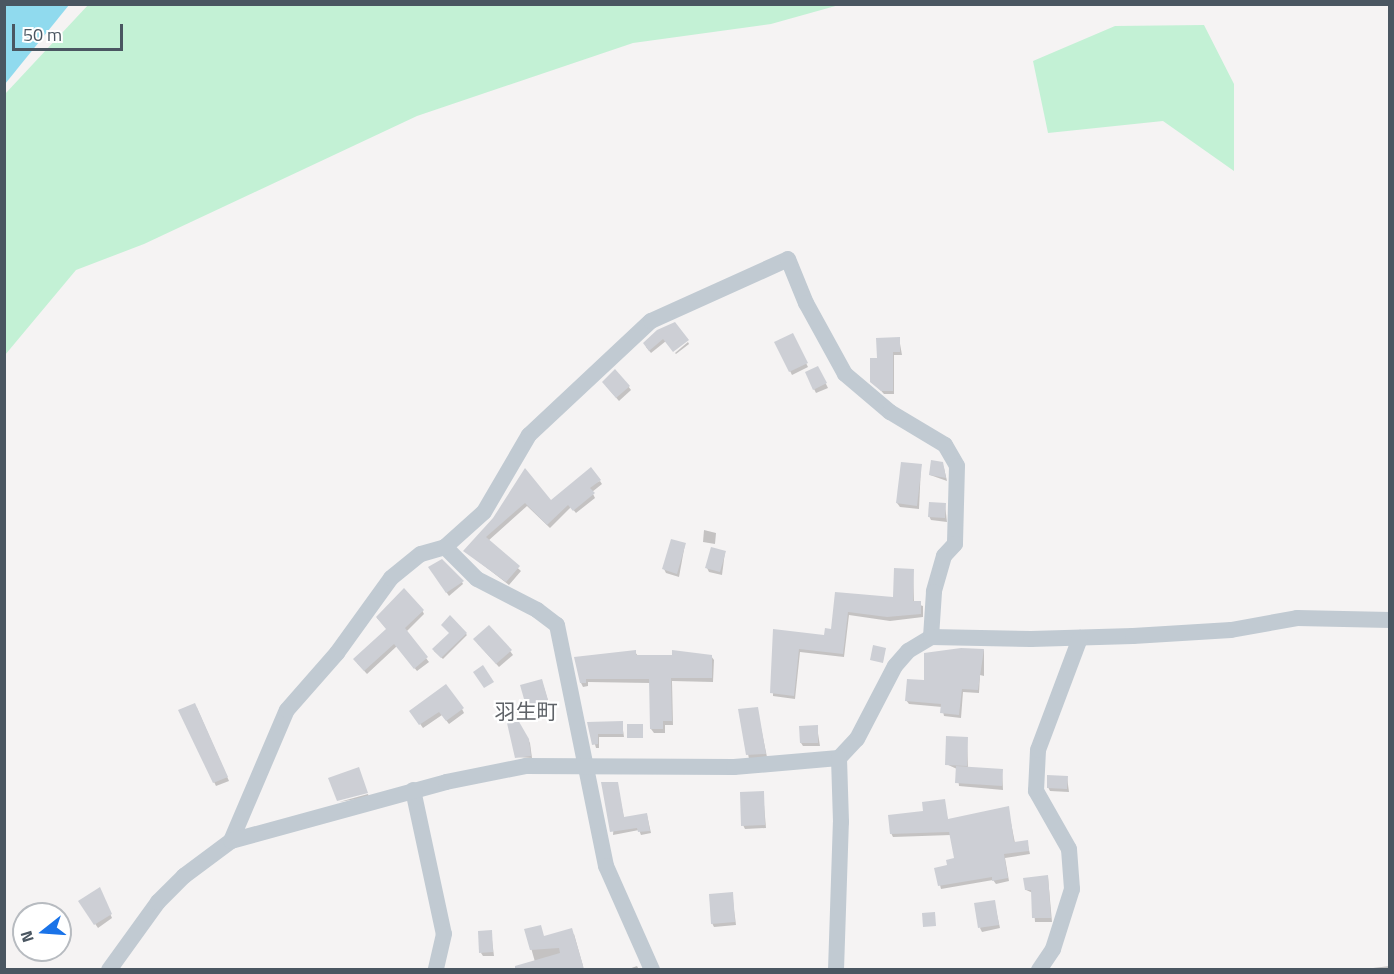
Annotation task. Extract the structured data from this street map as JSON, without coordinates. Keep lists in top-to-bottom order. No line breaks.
{"districts":["羽生町"],"scale_bar":"50 m","north":"left"}
